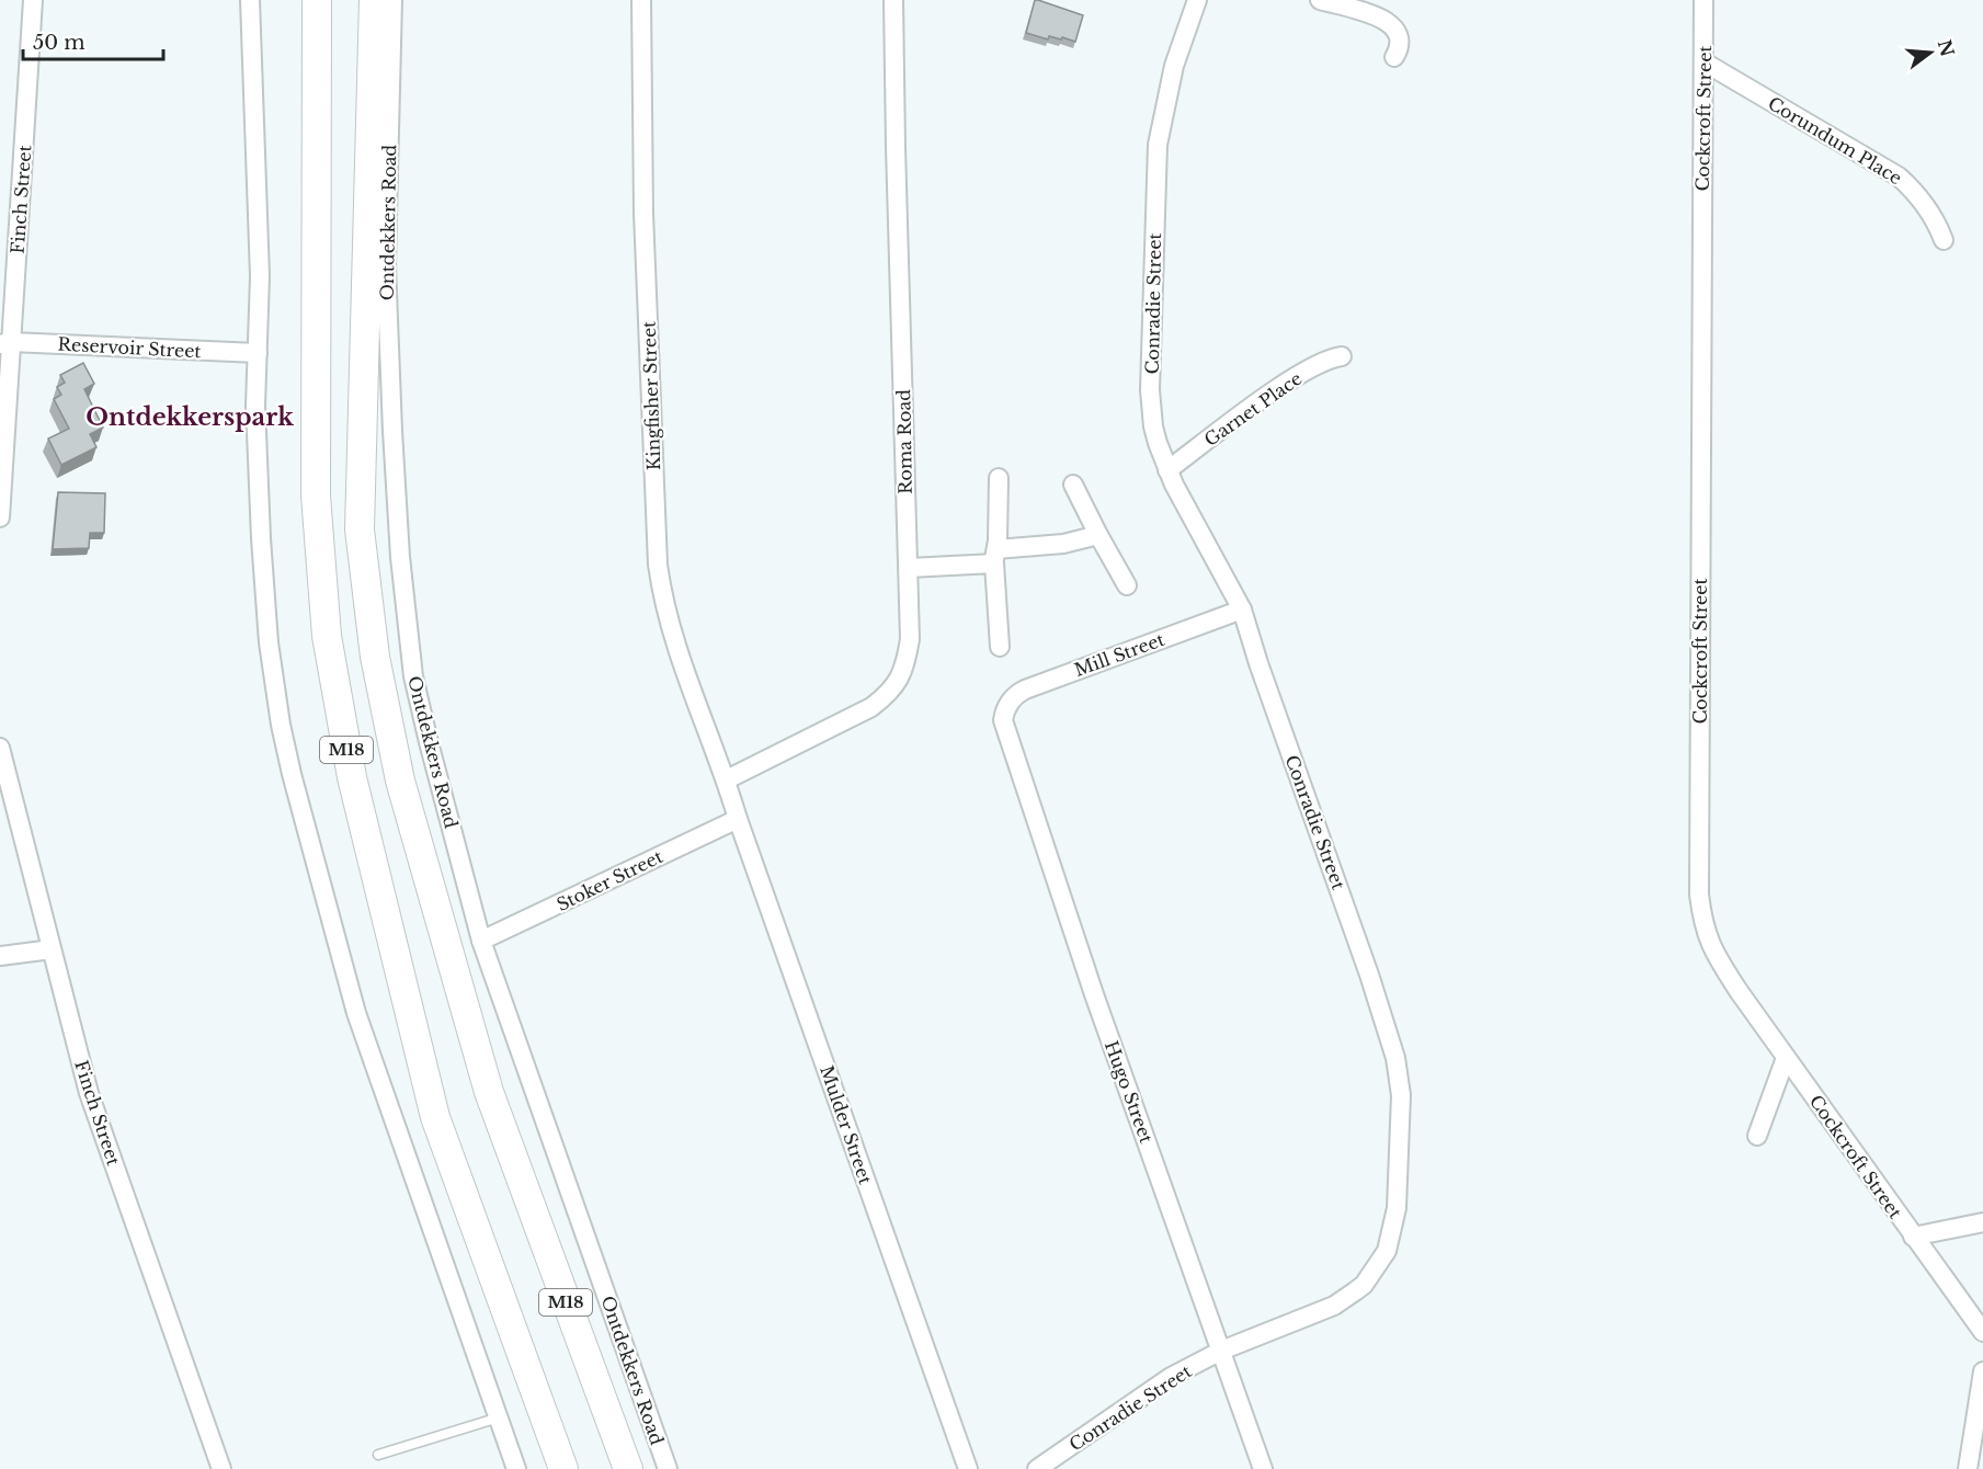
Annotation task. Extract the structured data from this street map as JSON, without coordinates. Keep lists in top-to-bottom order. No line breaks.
{"streets":{"main road":["Ontdekkers Road","M18"],"street":["Cockcroft Street","Corundum Place","Finch Street","Conradie Street","Reservoir Street","Kingfisher Street","Garnet Place","Roma Road","Mill Street","Stoker Street","Hugo Street","Mulder Street"]},"crossings":[["Cockcroft Street","Corundum Place"],["Finch Street","Reservoir Street"],["Ontdekkers Road","Stoker Street"],["Conradie Street","Garnet Place"],["Conradie Street","Mill Street"],["Conradie Street","Hugo Street"],["Kingfisher Street","Roma Road"],["Kingfisher Street","Mulder Street"],["Roma Road","Mulder Street"],["Mill Street","Hugo Street"],["Stoker Street","Mulder Street"]],"districts":["Ontdekkerspark"],"scale_bar":"50 m","north":"right"}
